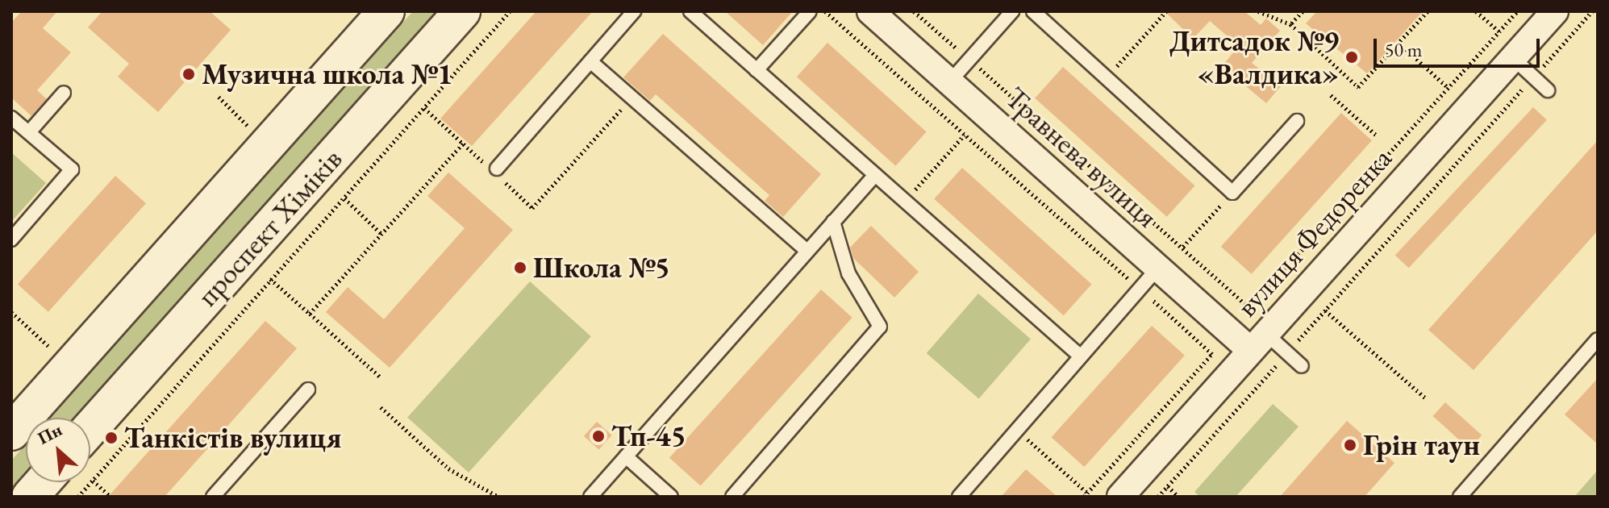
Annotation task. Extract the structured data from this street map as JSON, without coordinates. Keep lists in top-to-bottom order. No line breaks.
{"streets":{"main road":["проспект Хіміків"],"street":["Травнева вулиця","вулиця Федоренка"]},"crossings":[["Травнева вулиця","вулиця Федоренка"]],"places":["Дитсадок №9 «Валдика»","Музична школа №1","Школа №5","Тп-45","Танкістів вулиця","Грін таун"],"scale_bar":"50 m","north":"top left"}
